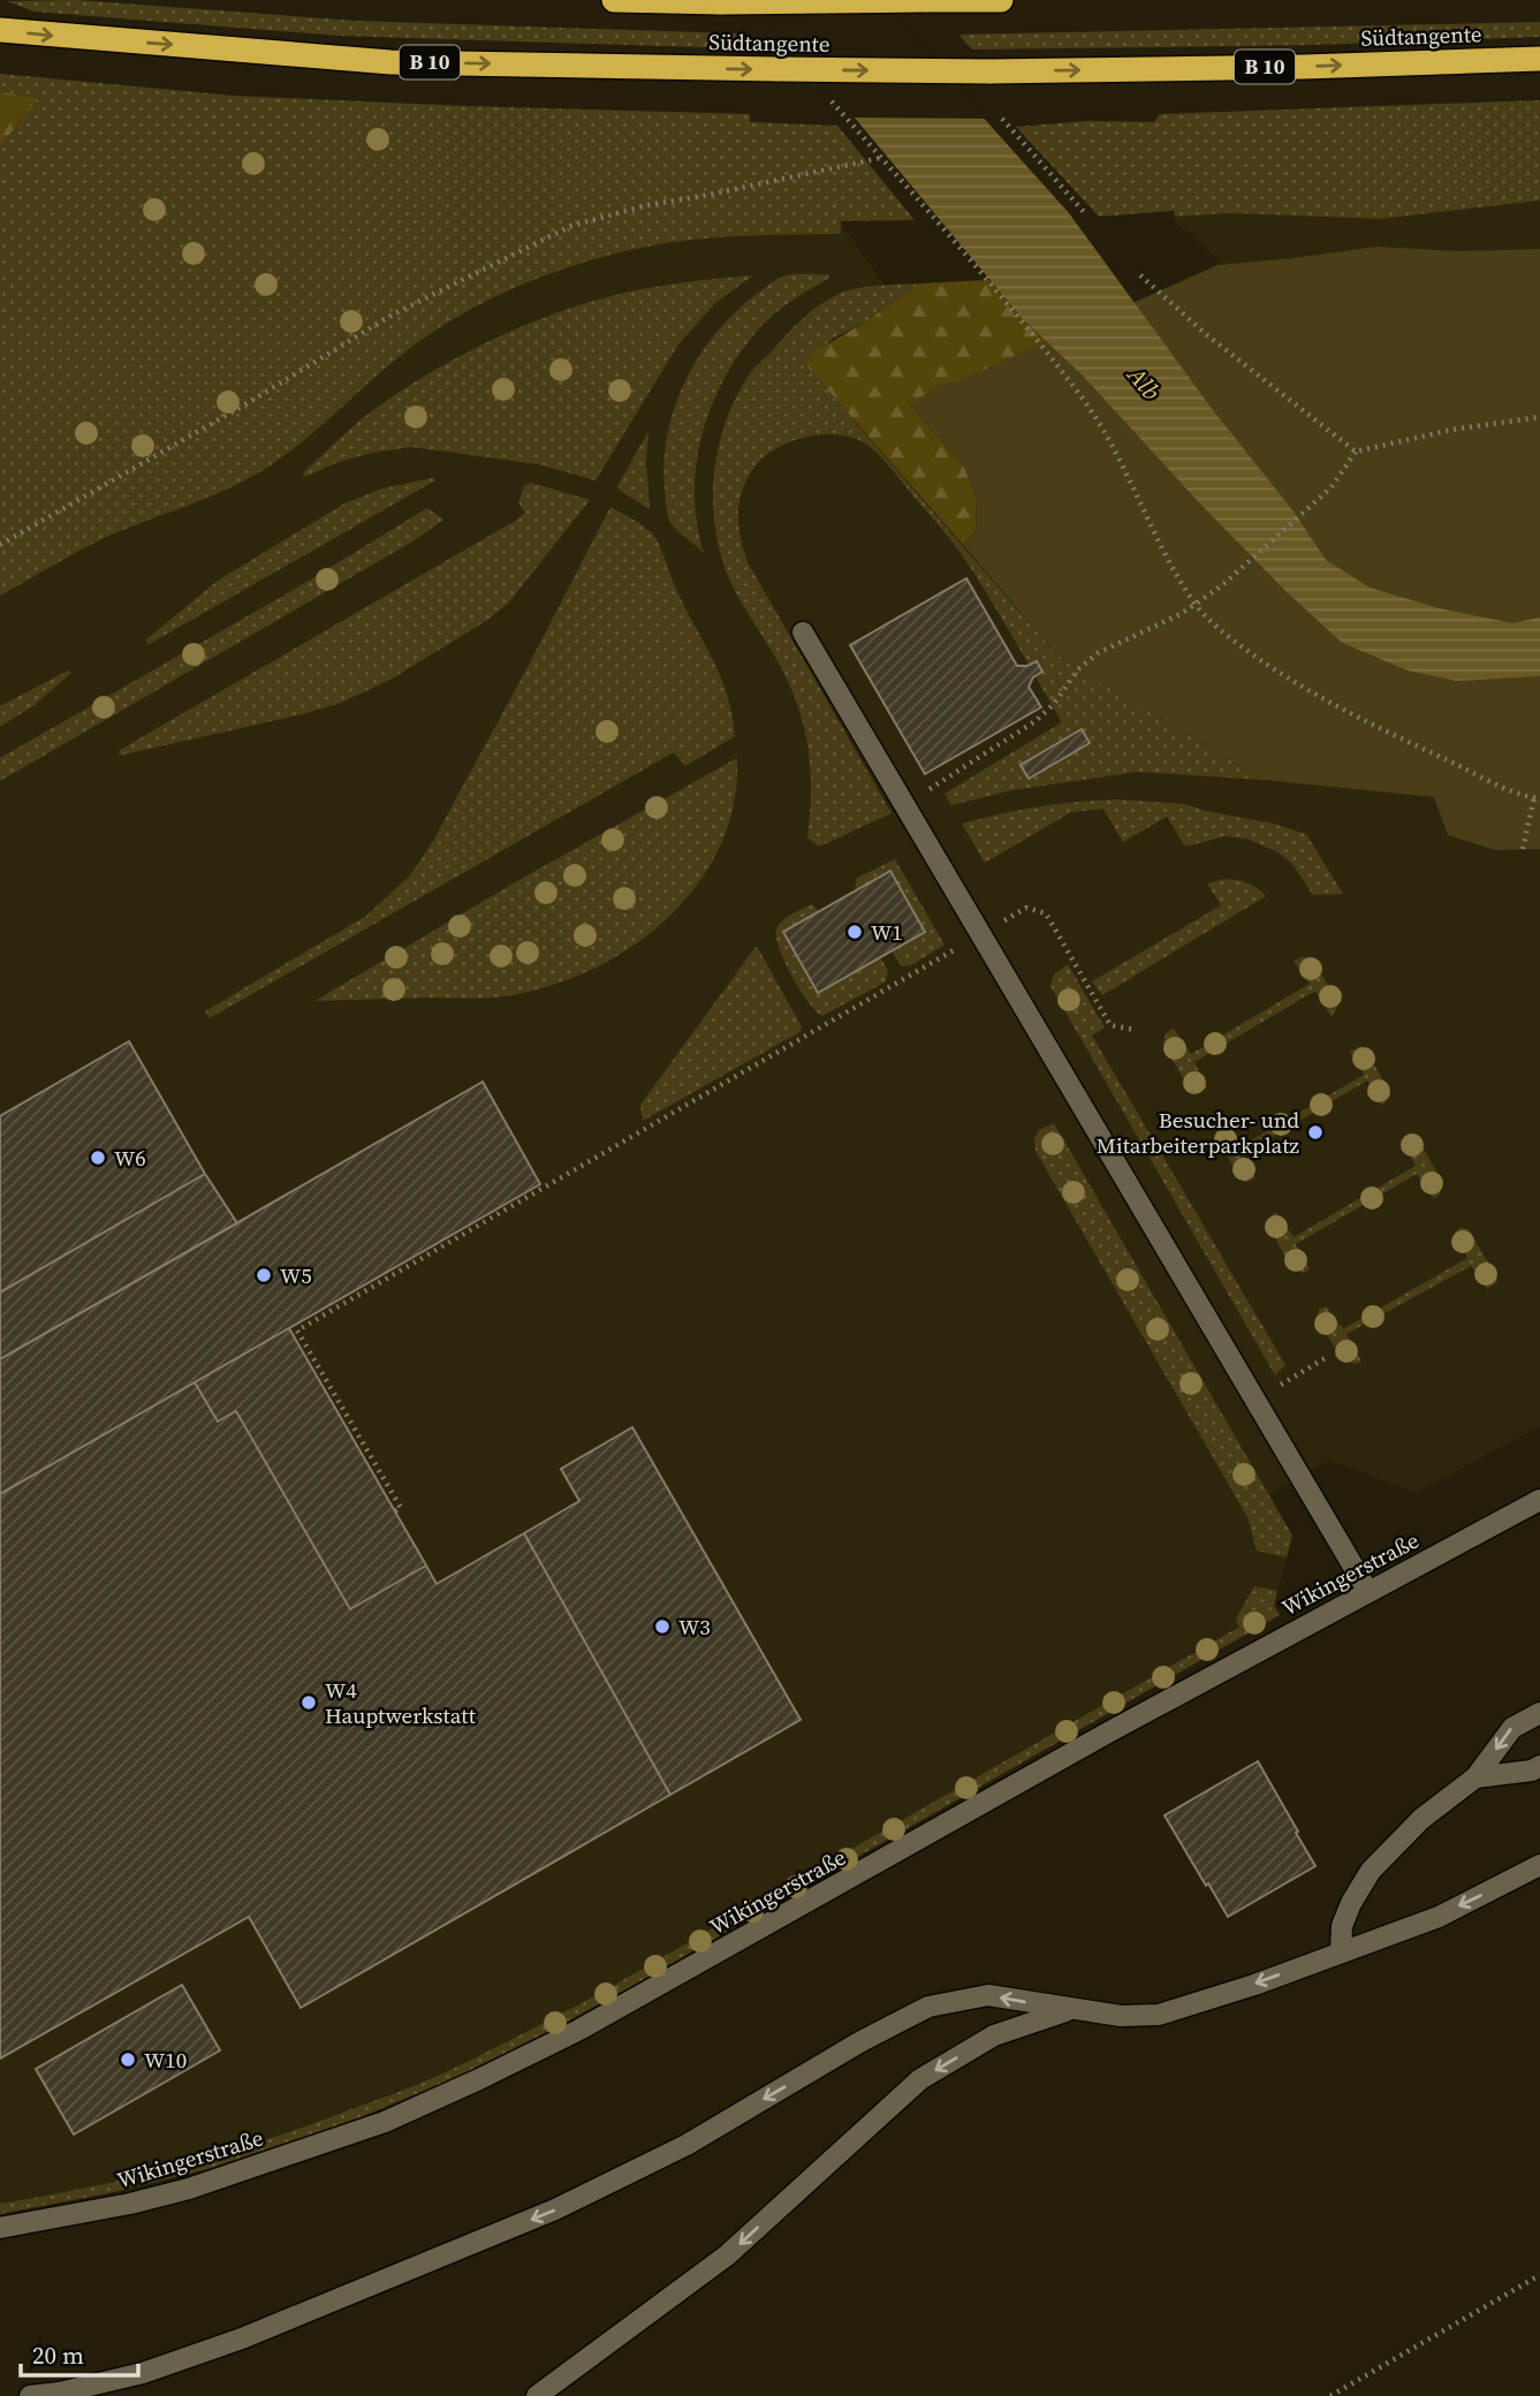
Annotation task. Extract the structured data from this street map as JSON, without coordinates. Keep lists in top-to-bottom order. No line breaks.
{"streets":{"highway":["Südtangente","B 10"],"street":["Wikingerstraße"]},"one_way":["Südtangente"],"water":["Alb"],"places":["W1","Besucher- und Mitarbeiterparkplatz","W6","W5","W3","W4 Hauptwerkstatt","W10"],"scale_bar":"20 m"}
